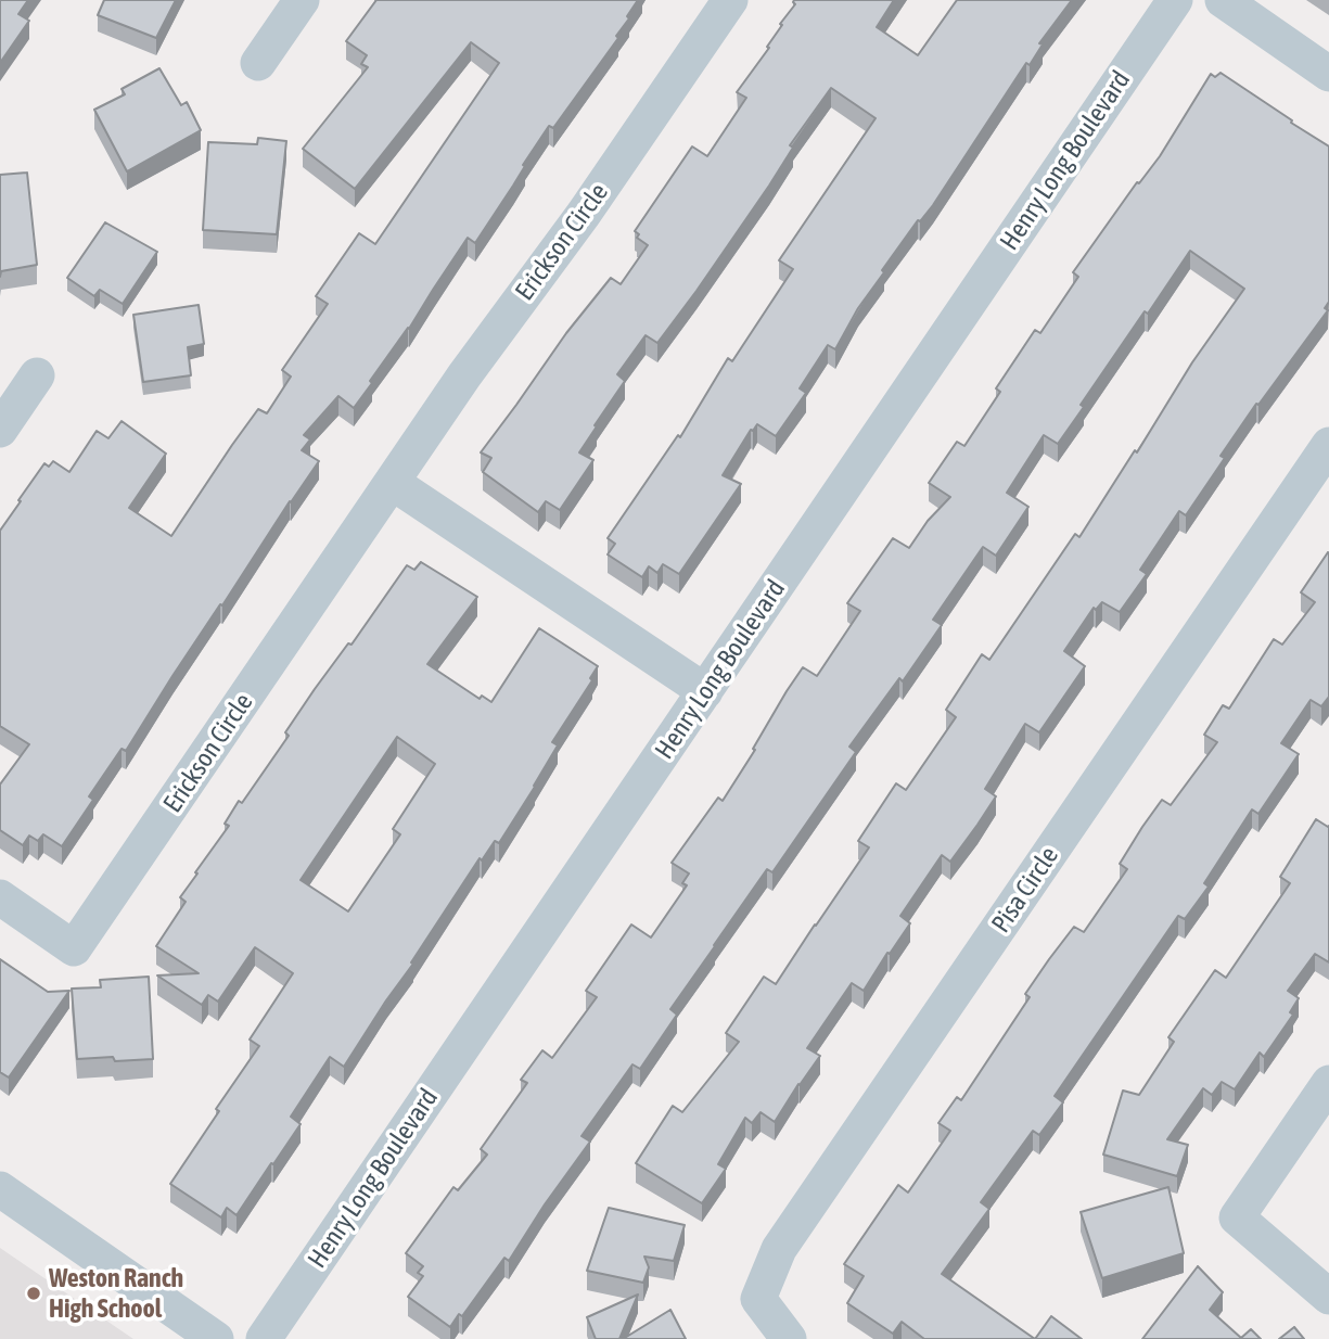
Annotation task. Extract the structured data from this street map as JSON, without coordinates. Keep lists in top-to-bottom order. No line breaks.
{"streets":{"street":["Henry Long Boulevard","Erickson Circle","Pisa Circle"]},"places":["Weston Ranch High School"]}
